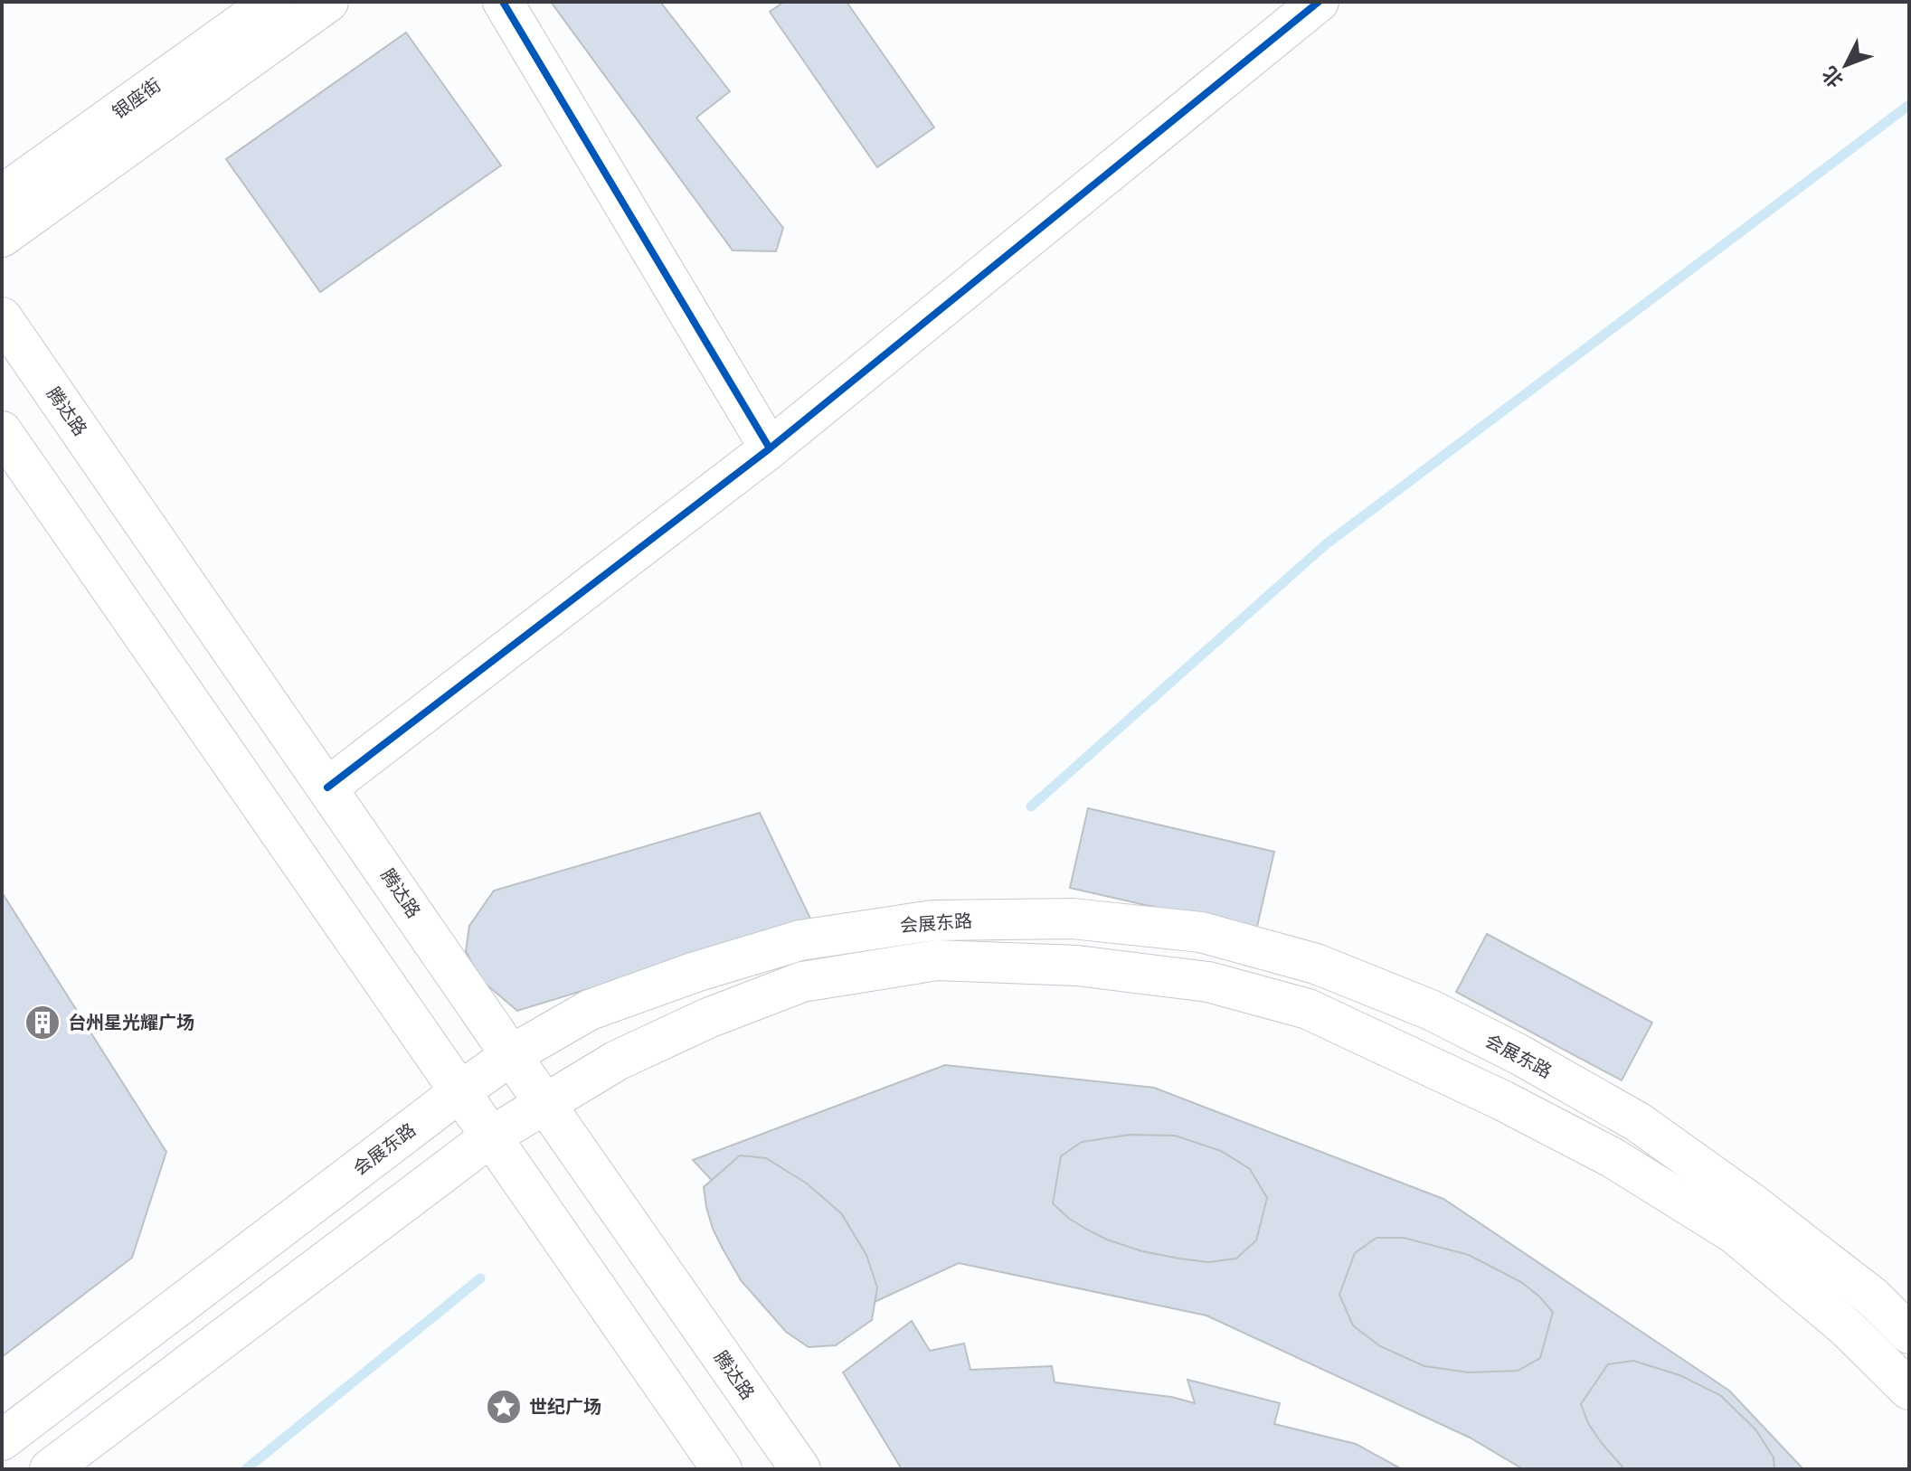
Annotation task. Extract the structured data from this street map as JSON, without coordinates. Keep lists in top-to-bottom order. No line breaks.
{"streets":{"main road":["银座街","腾达路","会展东路"]},"crossings":[["腾达路","会展东路"]],"places":{"building":["台州星光耀广场"],"place":["世纪广场"]},"north":"bottom left"}
